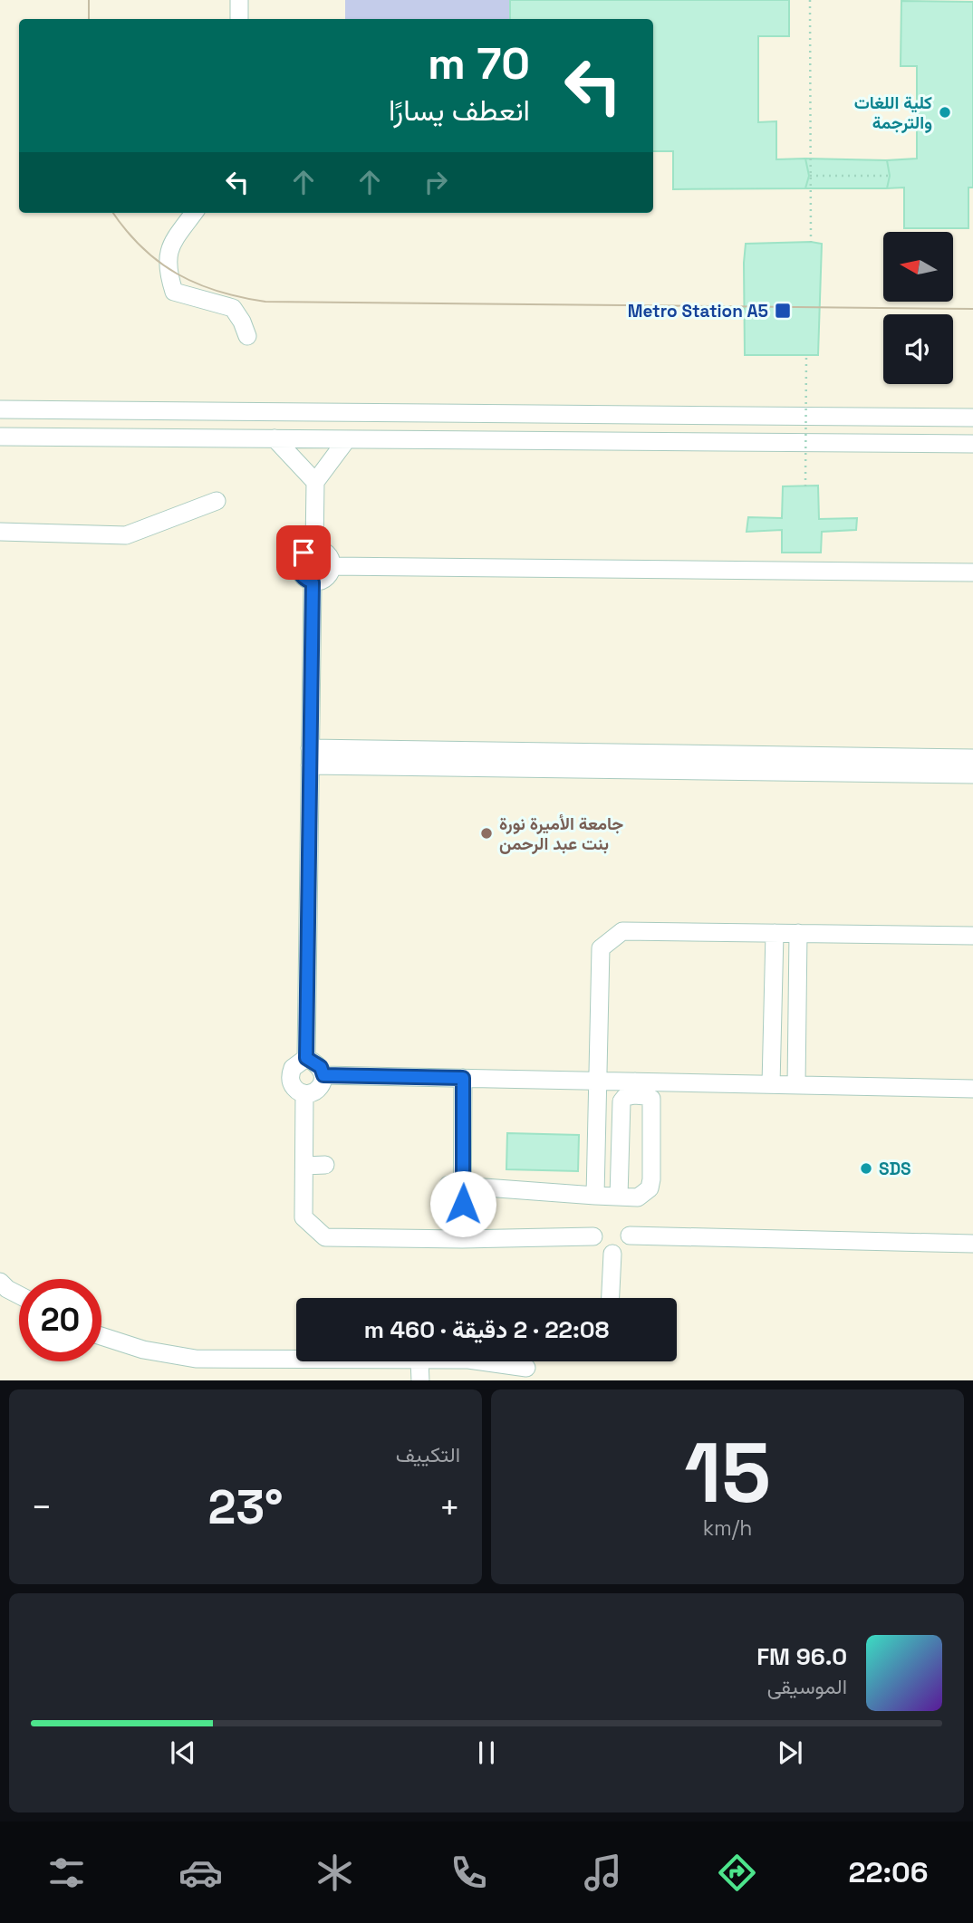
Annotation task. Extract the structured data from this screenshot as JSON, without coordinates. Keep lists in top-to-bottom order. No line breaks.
{"places":{"other":["كلية اللغات والترجمة","جامعة الأميرة نورة بنت عبد الرحمن","SDS"],"transit":["Metro Station A5"]},"north":"left","page":{"turn":["70 m","انعطف يسارًا"],"limit":"20","trip":"22:08 · 2 دقيقة · 460 m","tile":[["15","km/h"],"التكييف"],"heat":["−","23°","+"],"song":["96.0 FM","الموسيقى"],"tabs":"22:06"}}
